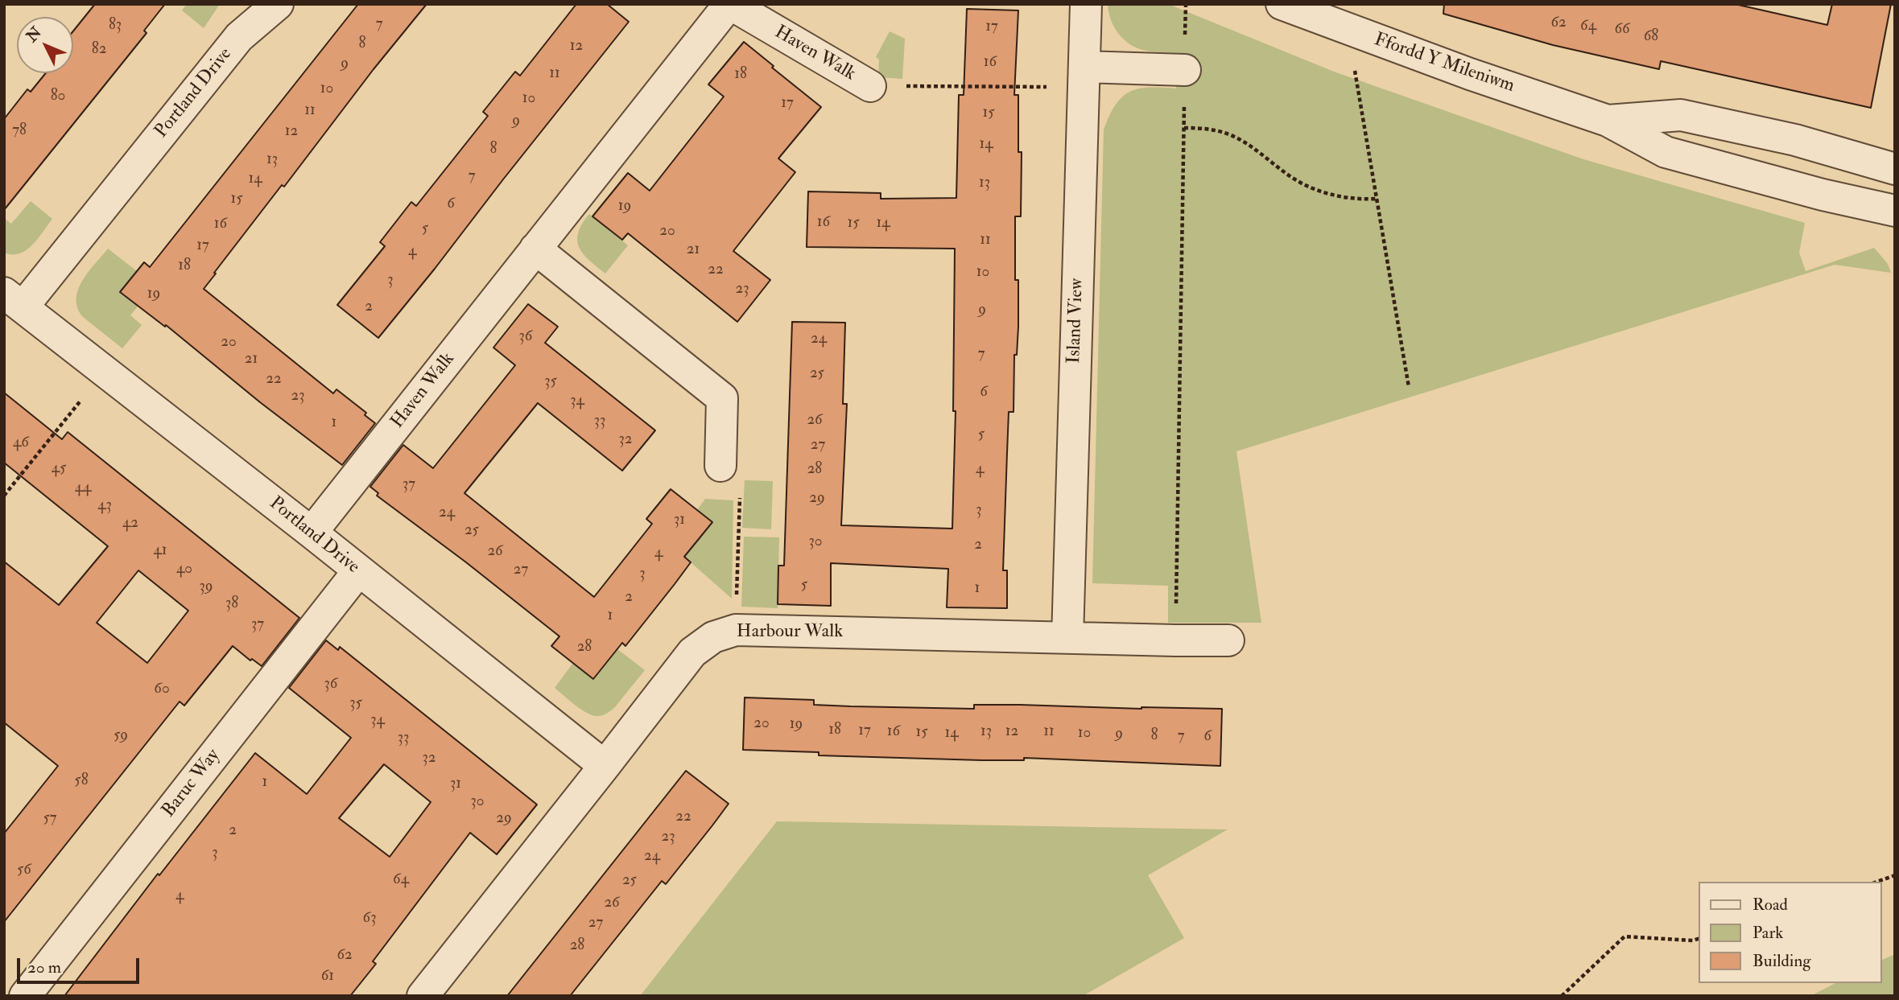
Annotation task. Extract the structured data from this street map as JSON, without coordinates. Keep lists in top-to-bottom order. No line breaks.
{"streets":{"street":["Haven Walk","Ffordd Y Mileniwm","Portland Drive","Island View","Harbour Walk","Baruc Way"]},"crossings":[["Haven Walk","Portland Drive"],["Portland Drive","Harbour Walk"],["Portland Drive","Baruc Way"],["Island View","Harbour Walk"]],"house_numbers":["62","7","83","64","17","66","68","8","12","82","16","9","11","18","10","80","10","17","11","15","9","78","12","14","8","13","7","14","13","15","6","19","16","15","14","16","5","20","11","17","21","4","18","22","10","3","23","19","2","9","36","24","20","7","21","25","22","35","6","23","34","26","33","1","5","32","46","27","45","28","4","37","44","29","43","3","24","31","42","25","30","2","41","26","4","40","27","3","5","39","1","2","38","1","37","28","36","60","35","34","20","19","18","17","16","13","12","11","15","14","10","9","59","8","7","6","33","32","58","1","31","30","22","57","29","2","23","3","24","56","64","25","4","26","63","27","28","62","61"],"legend":["Road","Park","Building"],"scale_bar":"20 m","north":"top left"}
